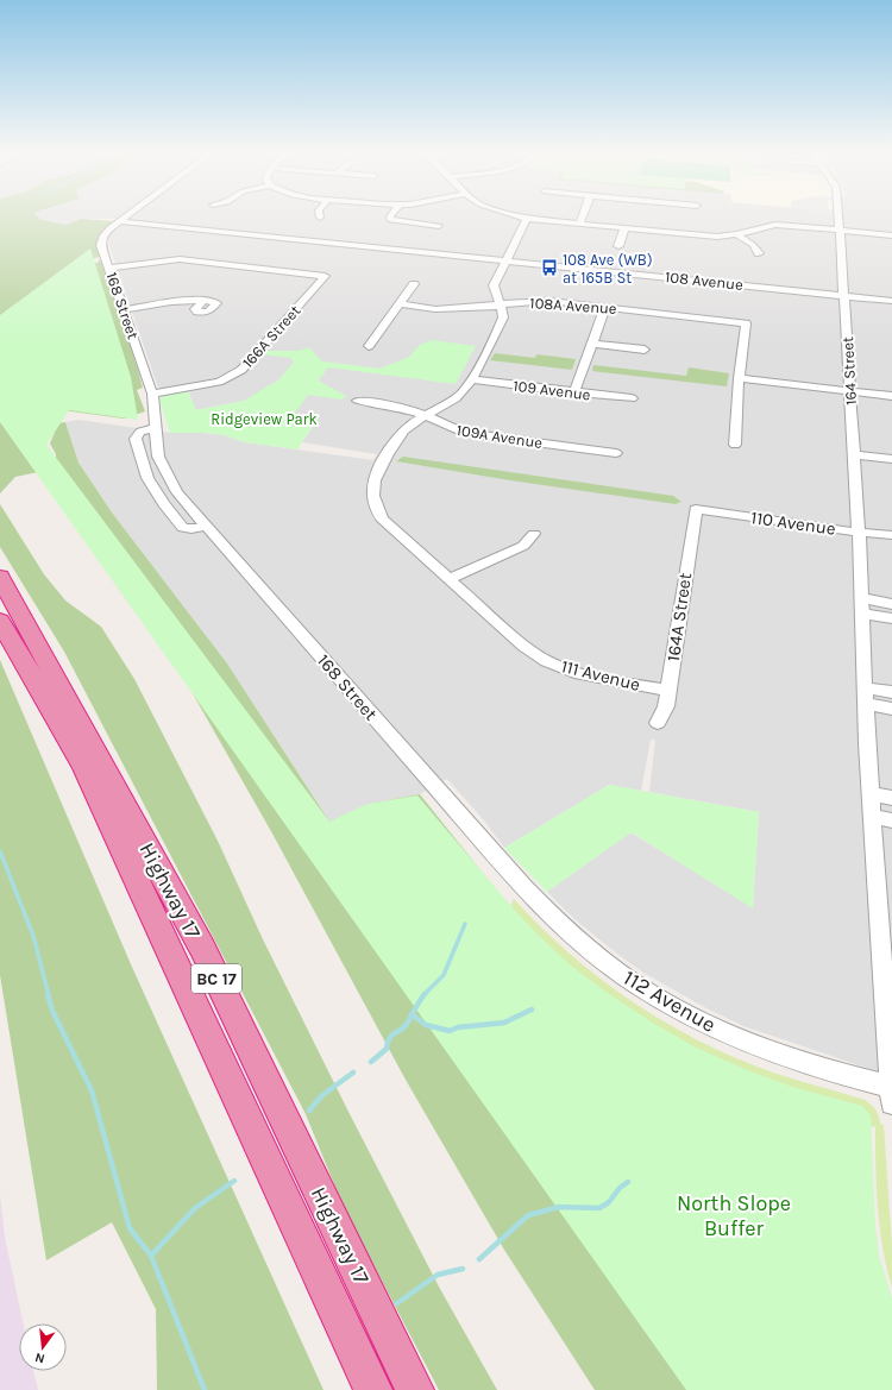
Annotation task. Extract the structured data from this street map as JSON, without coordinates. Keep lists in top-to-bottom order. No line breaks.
{"streets":{"highway":["Highway 17","BC 17"],"street":["108 Avenue","168 Street","108A Avenue","166A Street","164 Street","109 Avenue","109A Avenue","110 Avenue","164A Street","111 Avenue","112 Avenue"]},"crossings":[["108 Avenue","168 Street"],["108 Avenue","164 Street"],["168 Street","166A Street"],["168 Street","112 Avenue"],["108A Avenue","111 Avenue"],["164 Street","110 Avenue"],["164 Street","112 Avenue"],["109 Avenue","111 Avenue"],["109A Avenue","111 Avenue"],["110 Avenue","164A Street"],["164A Street","111 Avenue"]],"parks":["Ridgeview Park","North Slope Buffer"],"places":{"bus stop":["108 Ave (WB) at 165B St"]},"north":"bottom"}
